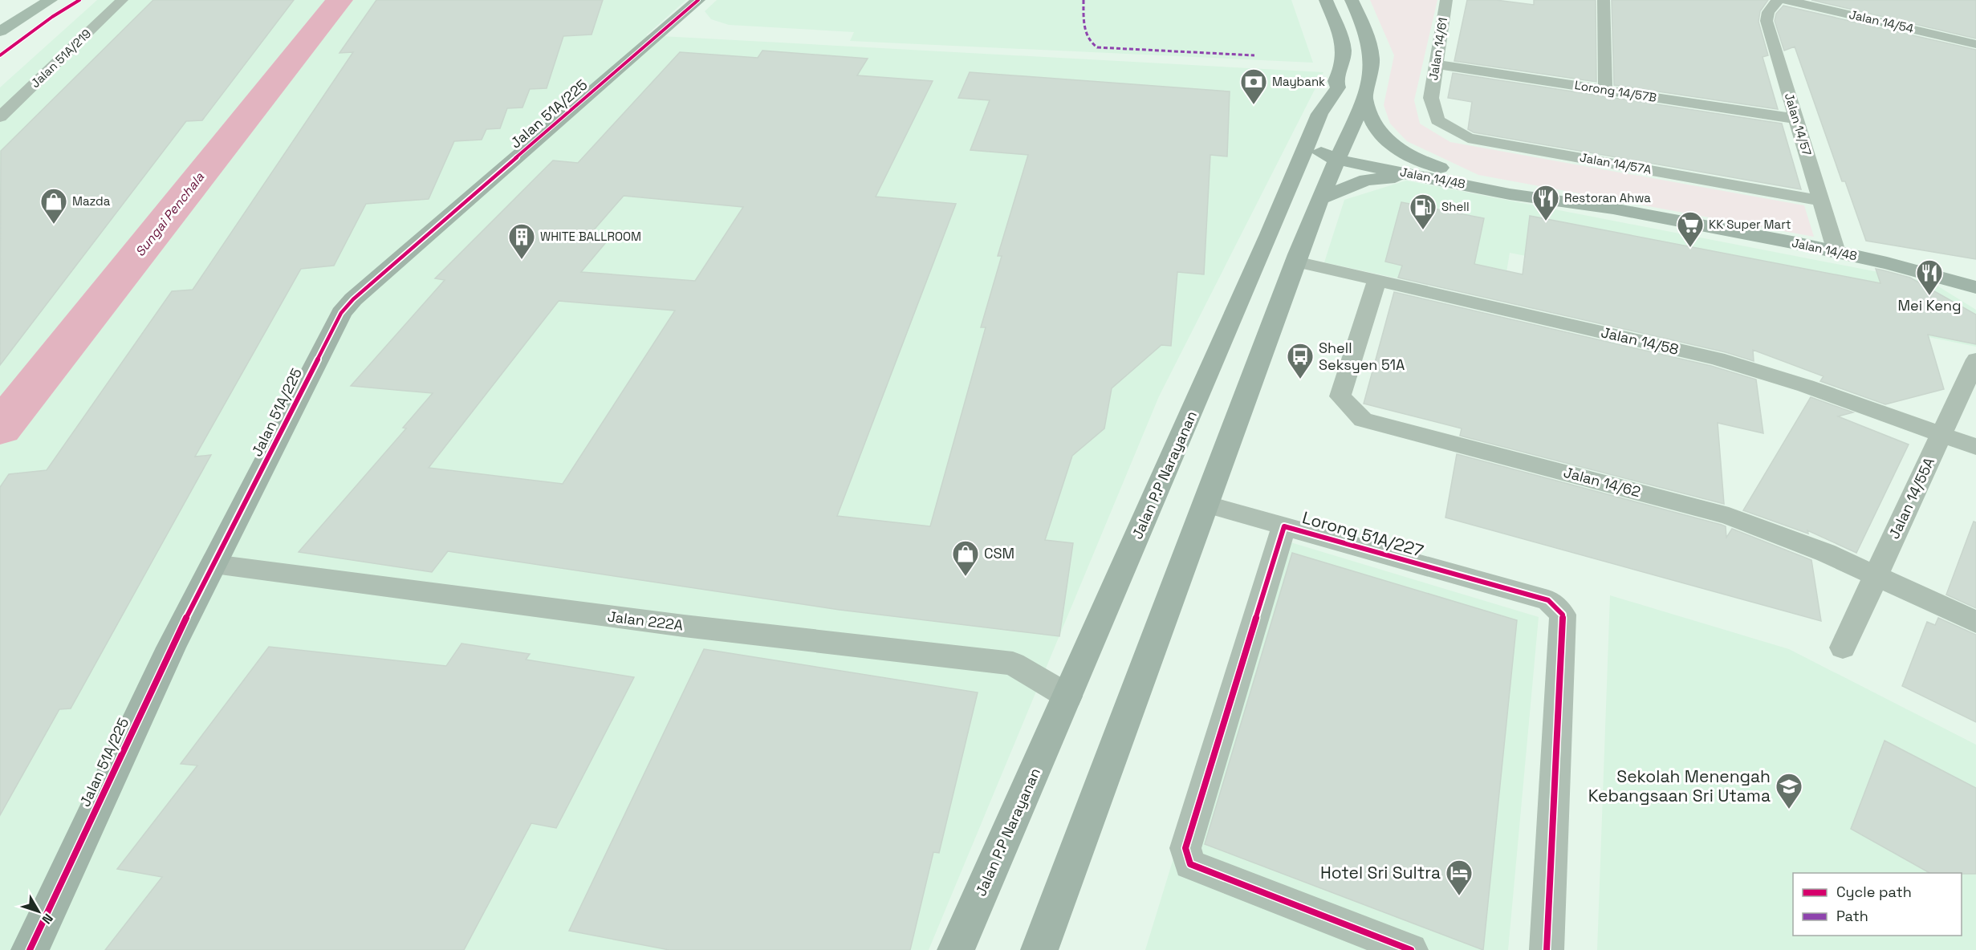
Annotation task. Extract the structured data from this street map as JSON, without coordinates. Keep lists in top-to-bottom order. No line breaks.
{"streets":{"main road":["Jalan 51A/225","Jalan 14/48","Jalan P.P Narayanan"],"street":["Jalan 14/54","Jalan 14/61","Jalan 51A/219","Lorong 14/57B","Jalan 14/57","Jalan 14/57A","Jalan 14/58","Jalan 14/62","Jalan 14/55A","Lorong 51A/227","Jalan 222A"]},"crossings":[["Jalan 14/61","Lorong 14/57B"],["Jalan 14/61","Jalan 14/57A"],["Lorong 14/57B","Jalan 14/57"],["Jalan 51A/225","Jalan 222A"],["Jalan 14/57","Jalan 14/57A"],["Jalan 14/57","Jalan 14/48"],["Jalan 14/58","Jalan 14/62"],["Jalan 14/58","Jalan 14/55A"],["Jalan P.P Narayanan","Jalan 222A"],["Jalan 14/62","Jalan 14/55A"]],"water":["Sungai Penchala"],"places":{"bank":["Maybank"],"restaurant":["Restoran Ahwa","Mei Keng"],"shop":["Mazda","CSM"],"fuel station":["Shell"],"supermarket":["KK Super Mart"],"building":["WHITE BALLROOM"],"bus stop":["Shell Seksyen 51A"],"school or university":["Sekolah Menengah Kebangsaan Sri Utama"],"hotel":["Hotel Sri Sultra"]},"legend":["Cycle path","Path"],"north":"bottom right"}
